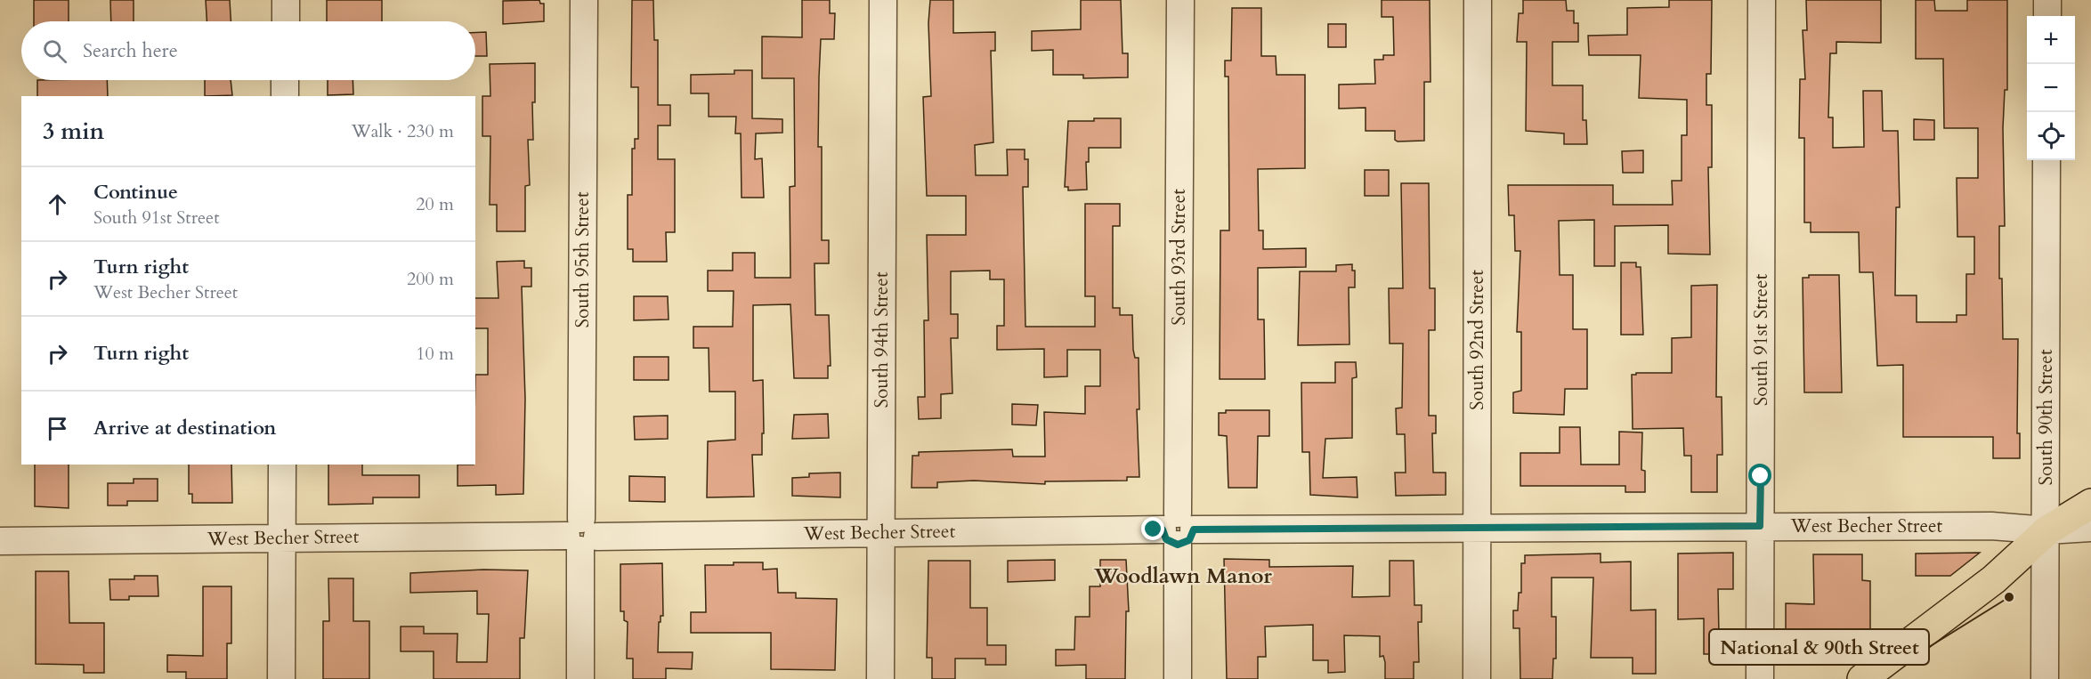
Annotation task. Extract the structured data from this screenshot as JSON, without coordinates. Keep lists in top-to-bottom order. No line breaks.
{"streets":{"street":["South 93rd Street","South 95th Street","South 94th Street","South 92nd Street","South 91st Street","South 90th Street","West Becher Street"]},"crossings":[["South 93rd Street","West Becher Street"],["South 95th Street","West Becher Street"],["South 94th Street","West Becher Street"],["South 92nd Street","West Becher Street"],["South 91st Street","West Becher Street"],["South 90th Street","West Becher Street"]],"districts":["Woodlawn Manor"],"places":["National & 90th Street"],"page":{"map_buttons":["+","−"],"search":"Search here","heading":["3 min","Walk · 230 m"],"list":[["Continue","South 91st Street","20 m"],["Turn right","West Becher Street","200 m"],["Turn right","10 m"],"Arrive at destination"]}}
